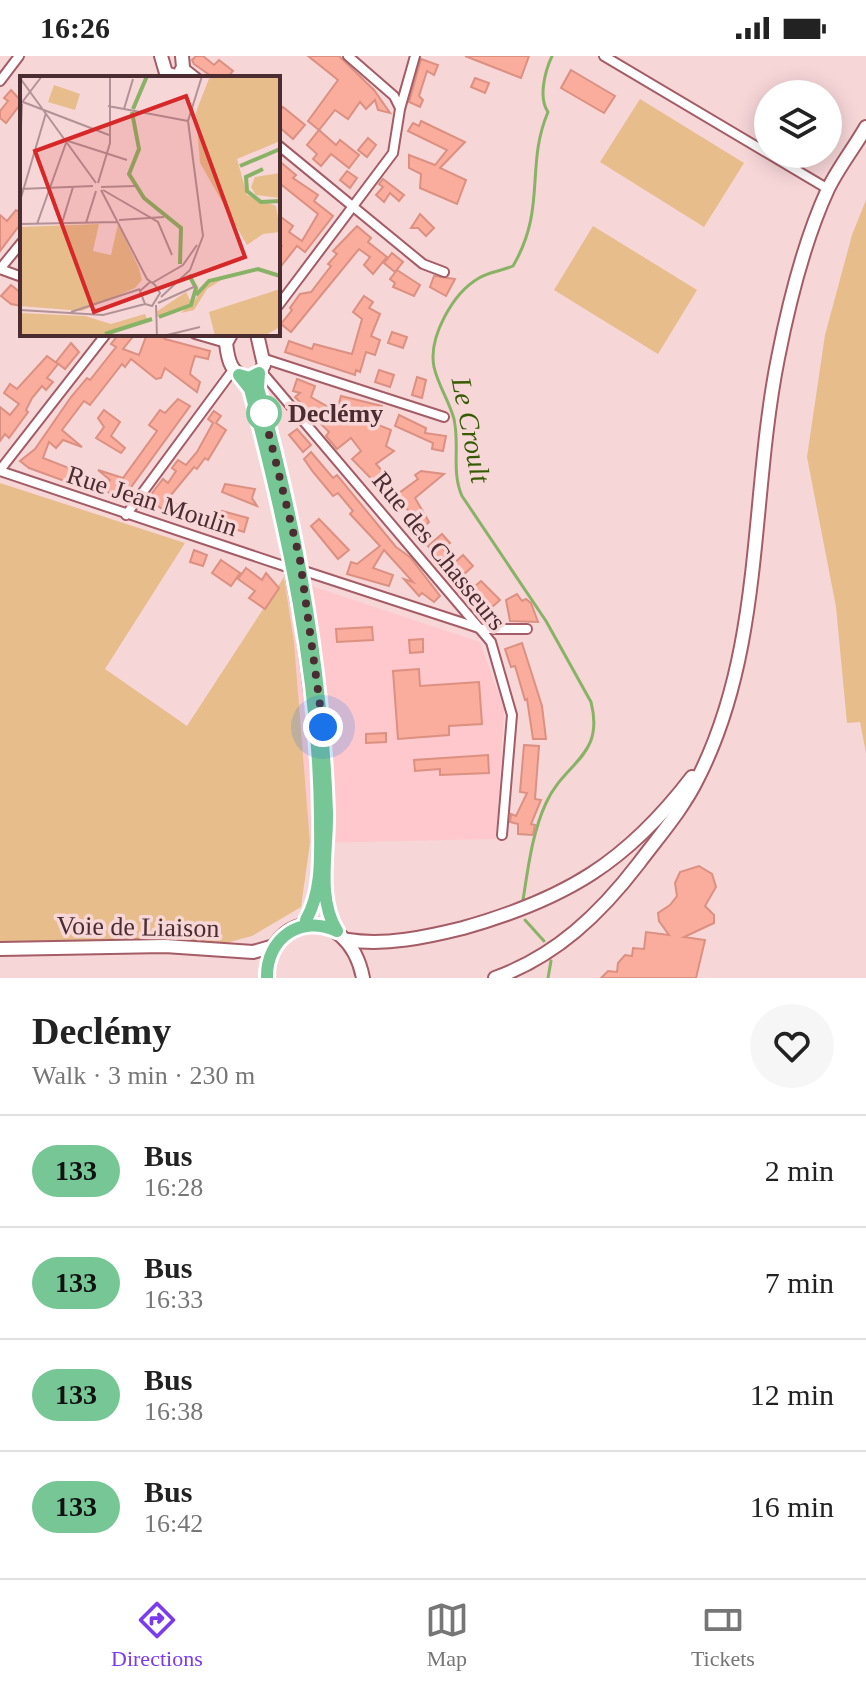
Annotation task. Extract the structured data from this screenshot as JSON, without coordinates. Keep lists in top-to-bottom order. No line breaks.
{"streets":{"main road":["Voie de Liaison"],"street":["Rue Jean Moulin","Rue des Chasseurs"]},"crossings":[["Rue Jean Moulin","Rue des Chasseurs"]],"water":["Le Croult"],"places":["Declémy"],"lines":["bus line 133"],"page":{"status":"16:26","heading":["Declémy","Walk · 3 min · 230 m"],"list":[{"mark":"133","name":"Bus","note":"16:28","value":"2 min"},{"mark":"133","name":"Bus","note":"16:33","value":"7 min"},{"mark":"133","name":"Bus","note":"16:38","value":"12 min"},{"mark":"133","name":"Bus","note":"16:42","value":"16 min"}],"tabs":["Directions","Map","Tickets"]}}
